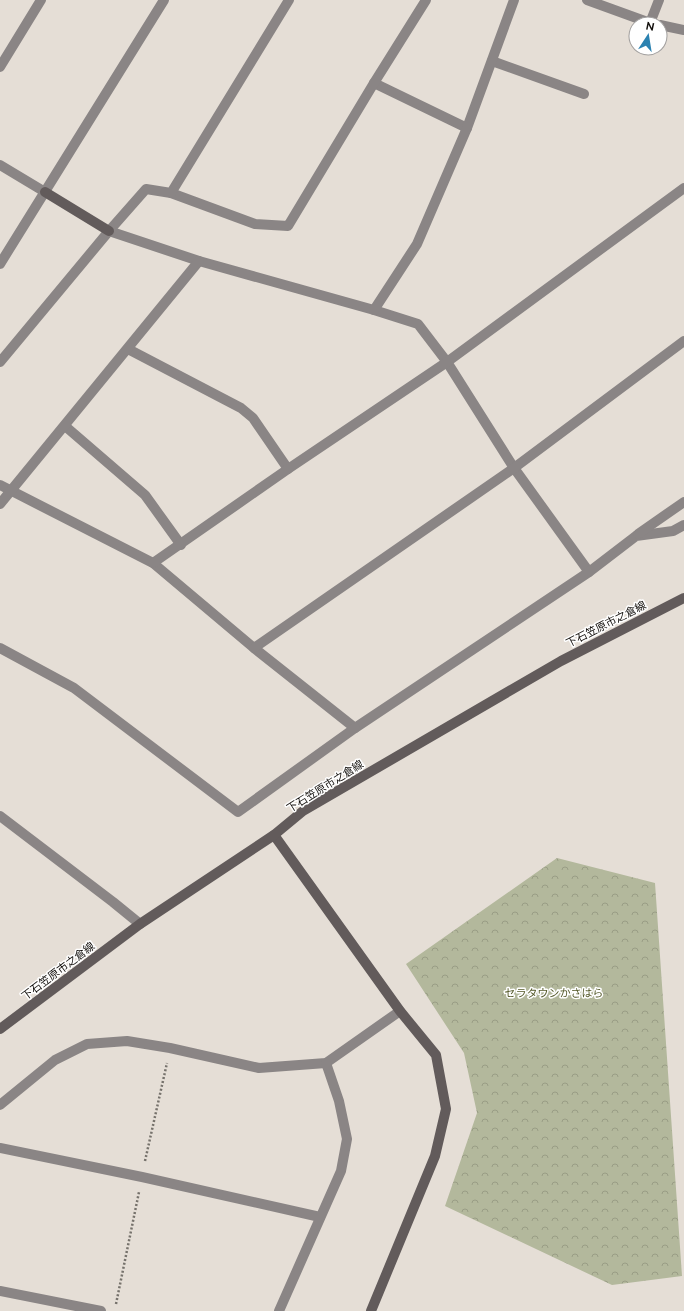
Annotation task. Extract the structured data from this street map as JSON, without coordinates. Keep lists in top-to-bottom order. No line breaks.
{"streets":{"main road":["下石笠原市之倉線"]},"parks":["セラタウンかさはら"],"north":"top"}
